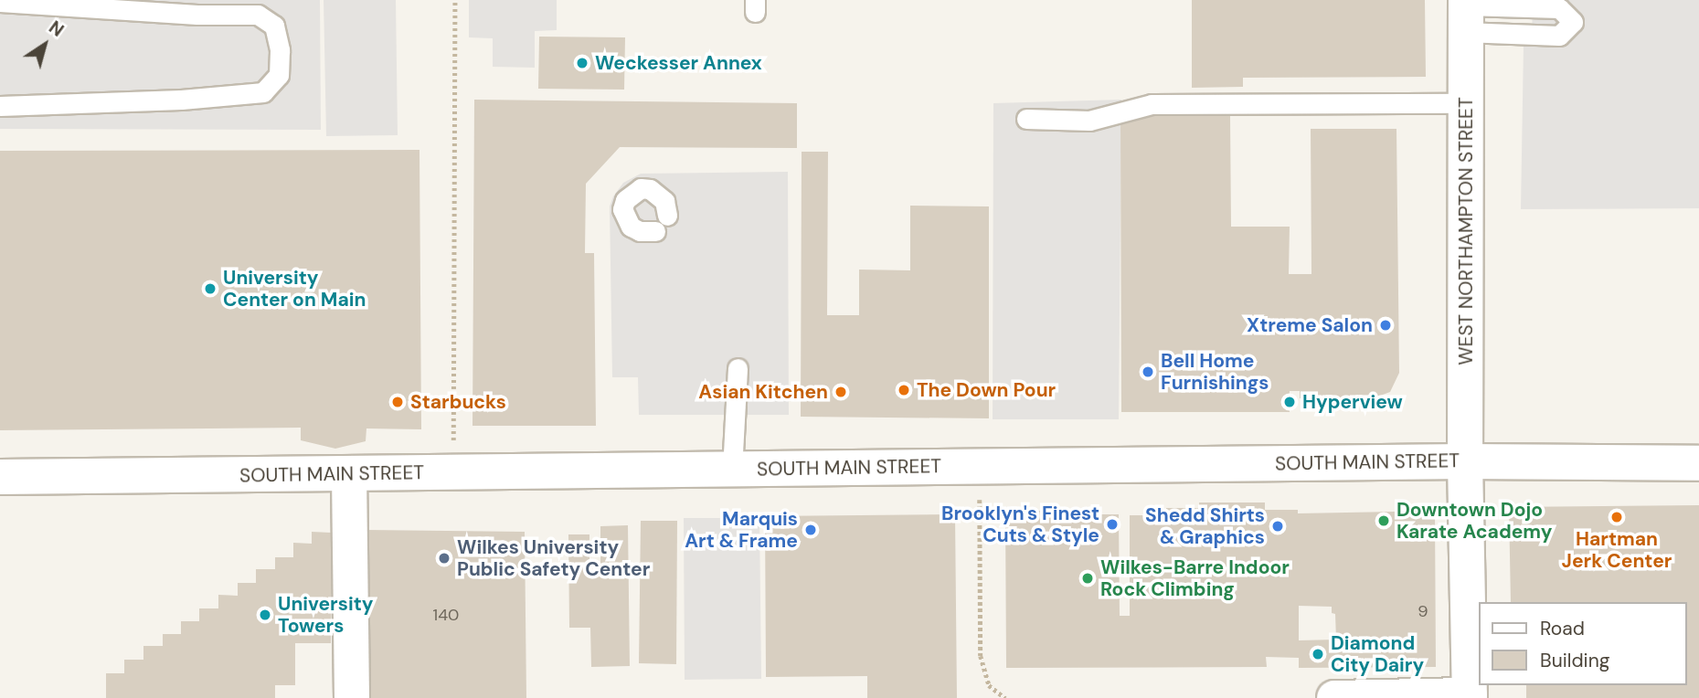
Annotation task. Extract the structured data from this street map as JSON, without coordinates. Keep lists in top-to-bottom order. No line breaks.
{"streets":{"street":["WEST NORTHAMPTON STREET","SOUTH MAIN STREET"]},"crossings":[["WEST NORTHAMPTON STREET","SOUTH MAIN STREET"]],"places":["Weckesser Annex","University Center on Main","Xtreme Salon","Bell Home Furnishings","The Down Pour","Asian Kitchen","Starbucks","Hyperview","Hartman Jerk Center","Downtown Dojo Karate Academy","Brooklyn's Finest Cuts & Style","Shedd Shirts & Graphics","Marquis Art & Frame","Wilkes University Public Safety Center","Wilkes-Barre Indoor Rock Climbing","University Towers","Diamond City Dairy"],"house_numbers":["9","140"],"legend":["Road","Building"],"north":"top right"}
